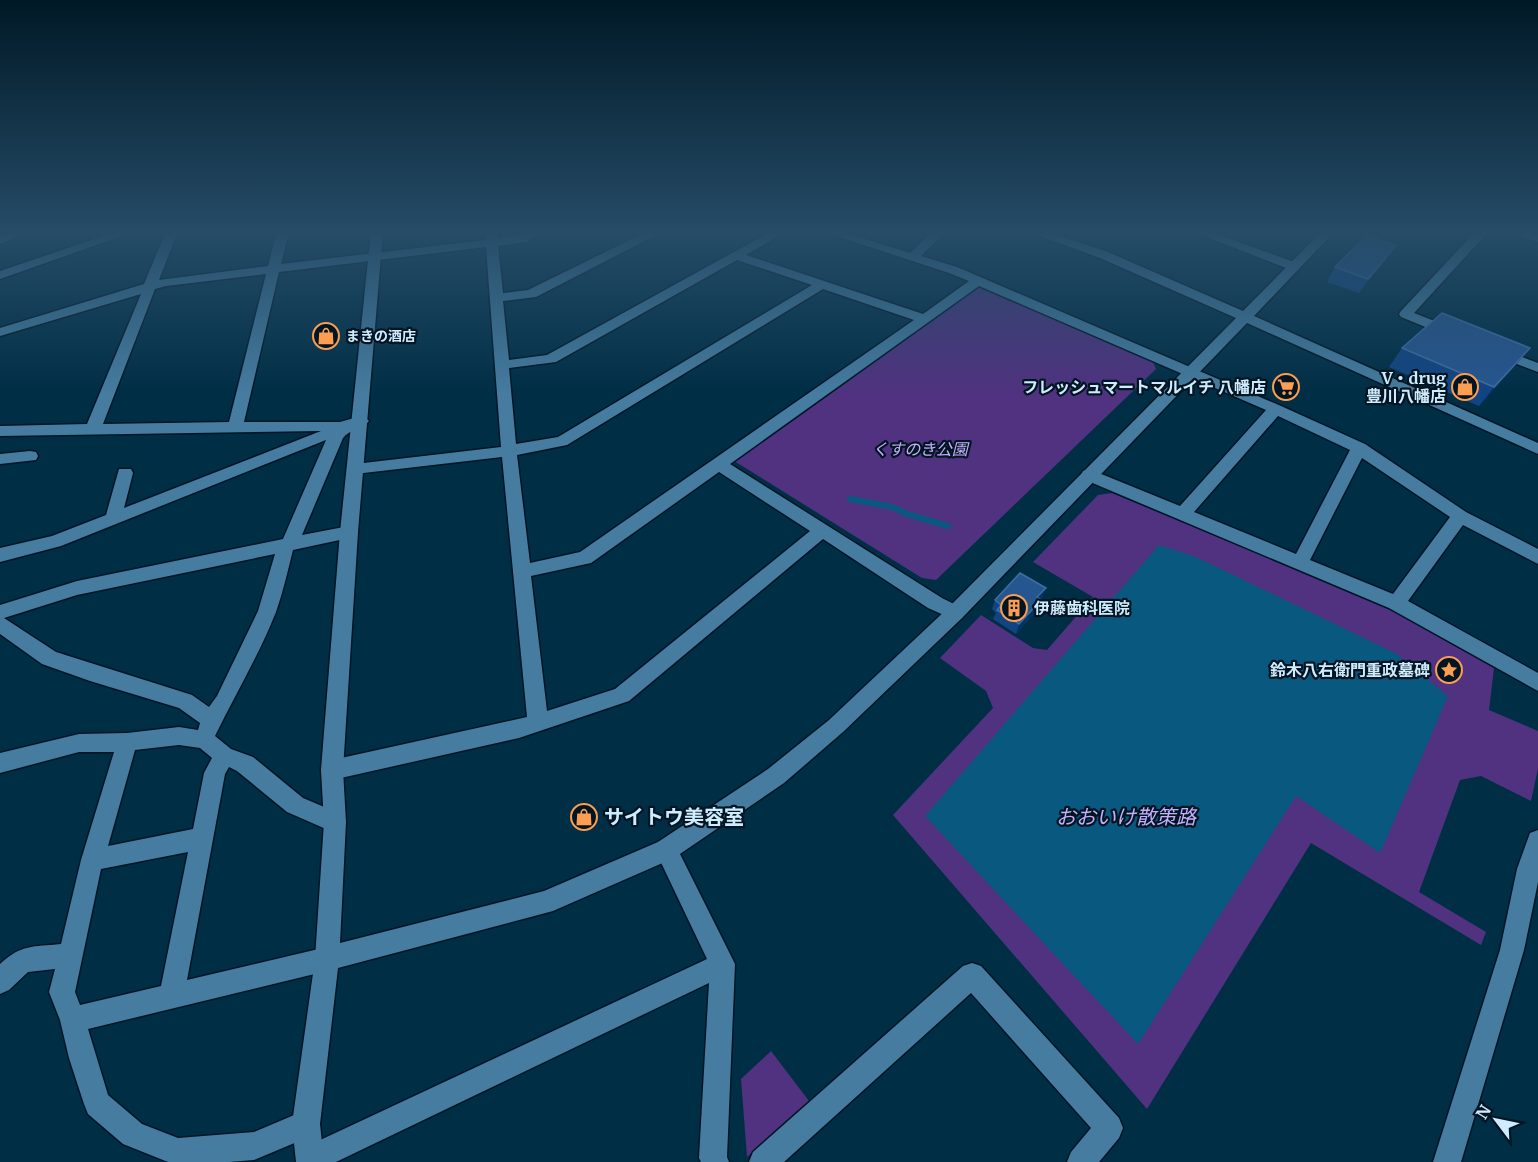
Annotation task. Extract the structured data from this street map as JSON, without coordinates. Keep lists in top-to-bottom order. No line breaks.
{"parks":["くすのき公園","おおいけ散策路"],"places":{"shop":["まきの酒店","V・drug 豊川八幡店","サイトウ美容室"],"supermarket":["フレッシュマートマルイチ 八幡店"],"building":["伊藤歯科医院"],"place":["鈴木八右衛門重政墓碑"]},"north":"top left"}
